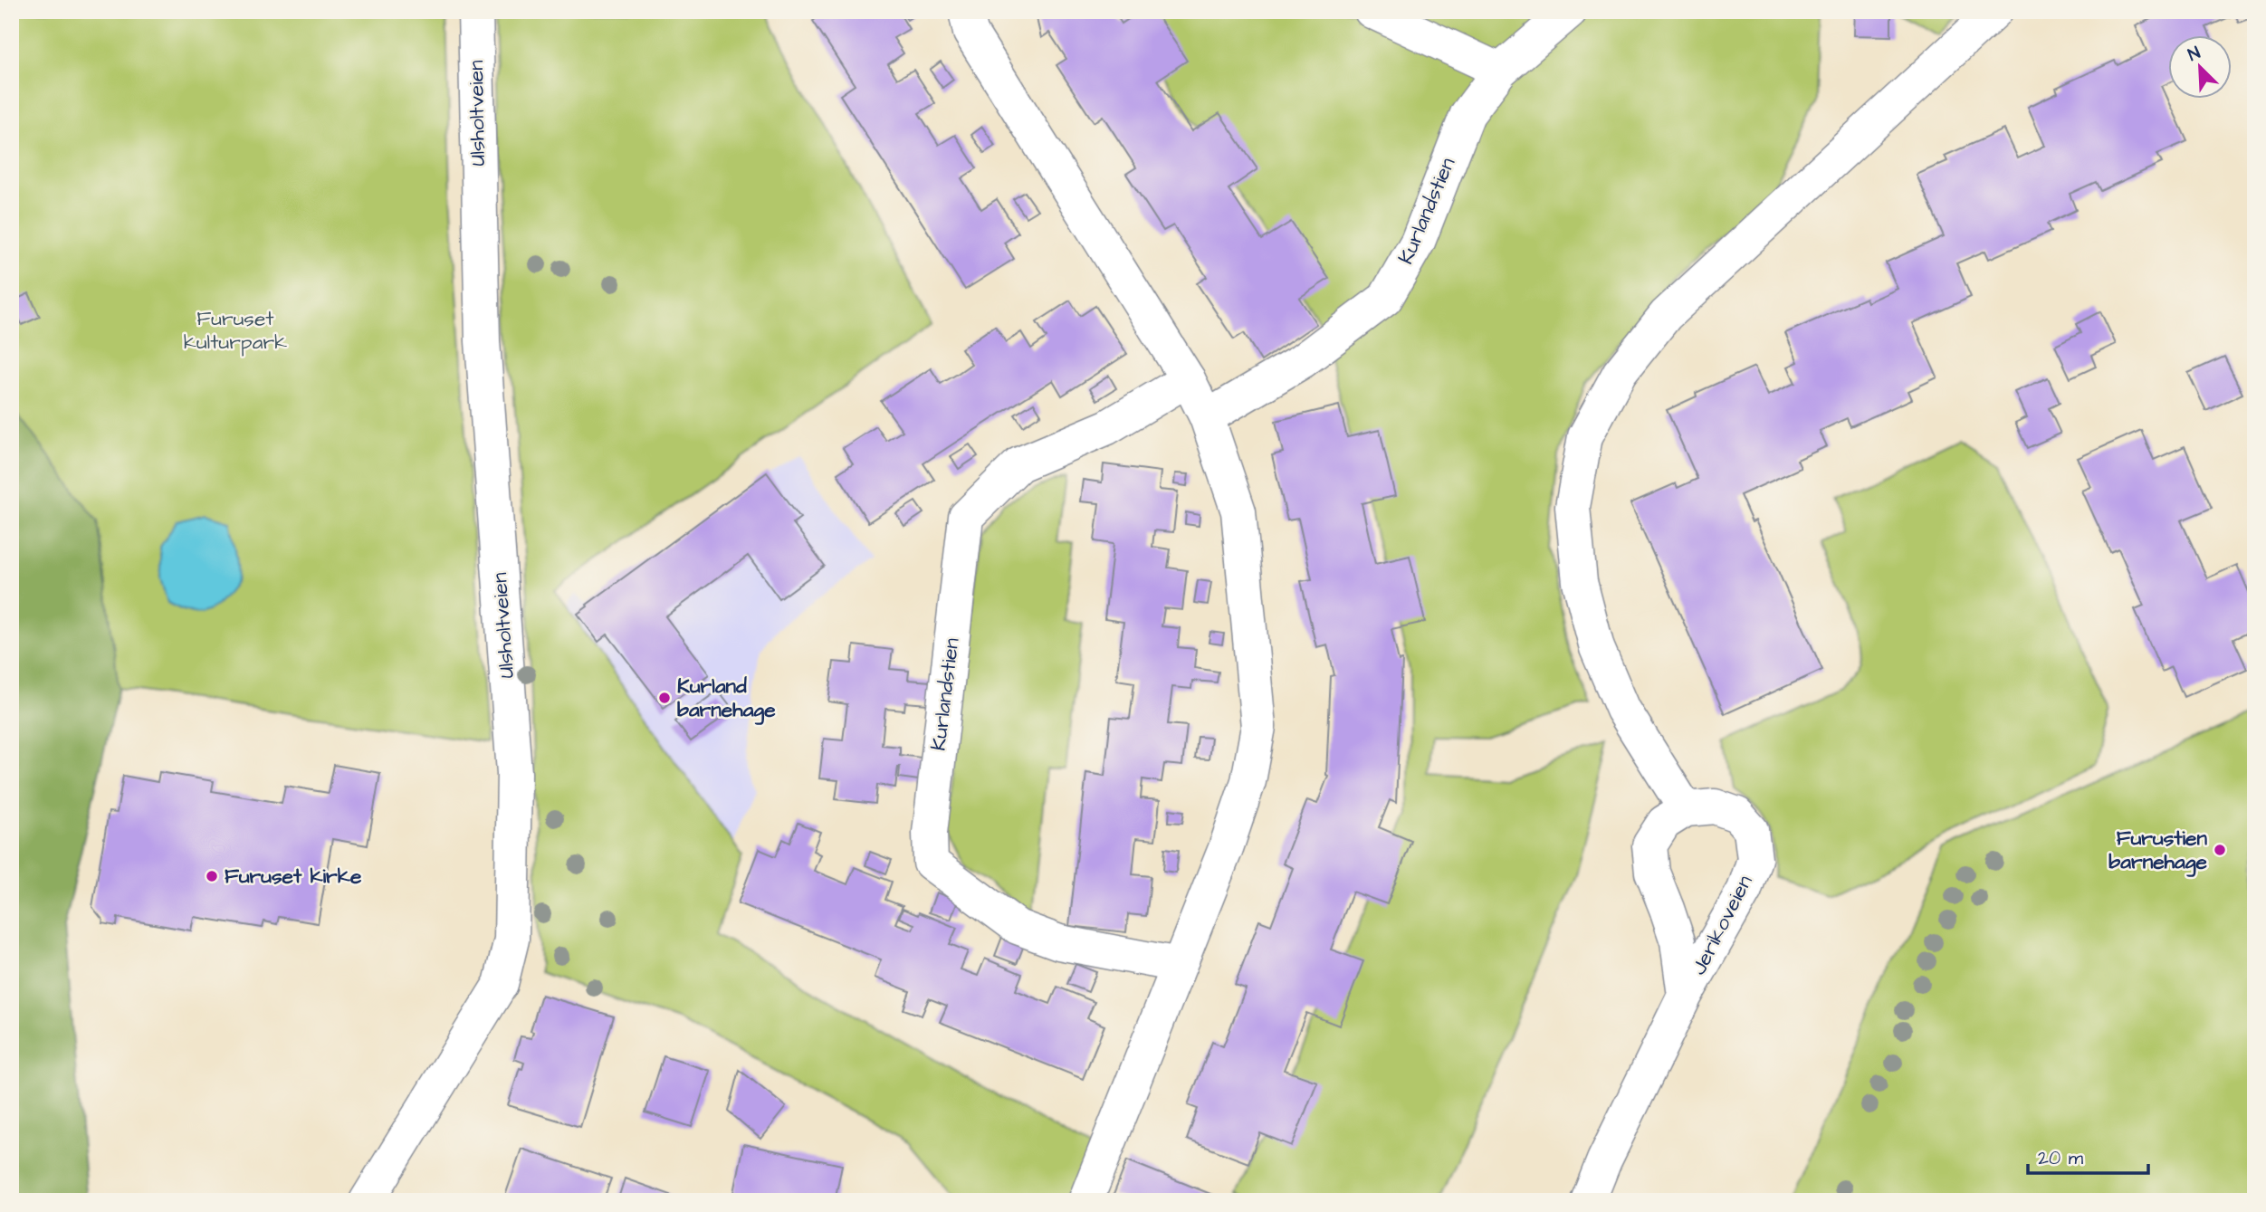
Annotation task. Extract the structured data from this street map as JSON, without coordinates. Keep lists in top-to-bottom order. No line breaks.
{"streets":{"street":["Ulsholtveien","Kurlandstien","Jerikoveien"]},"parks":["Furuset kulturpark"],"places":["Kurland barnehage","Furustien barnehage","Furuset kirke"],"scale_bar":"20 m","north":"top left"}
